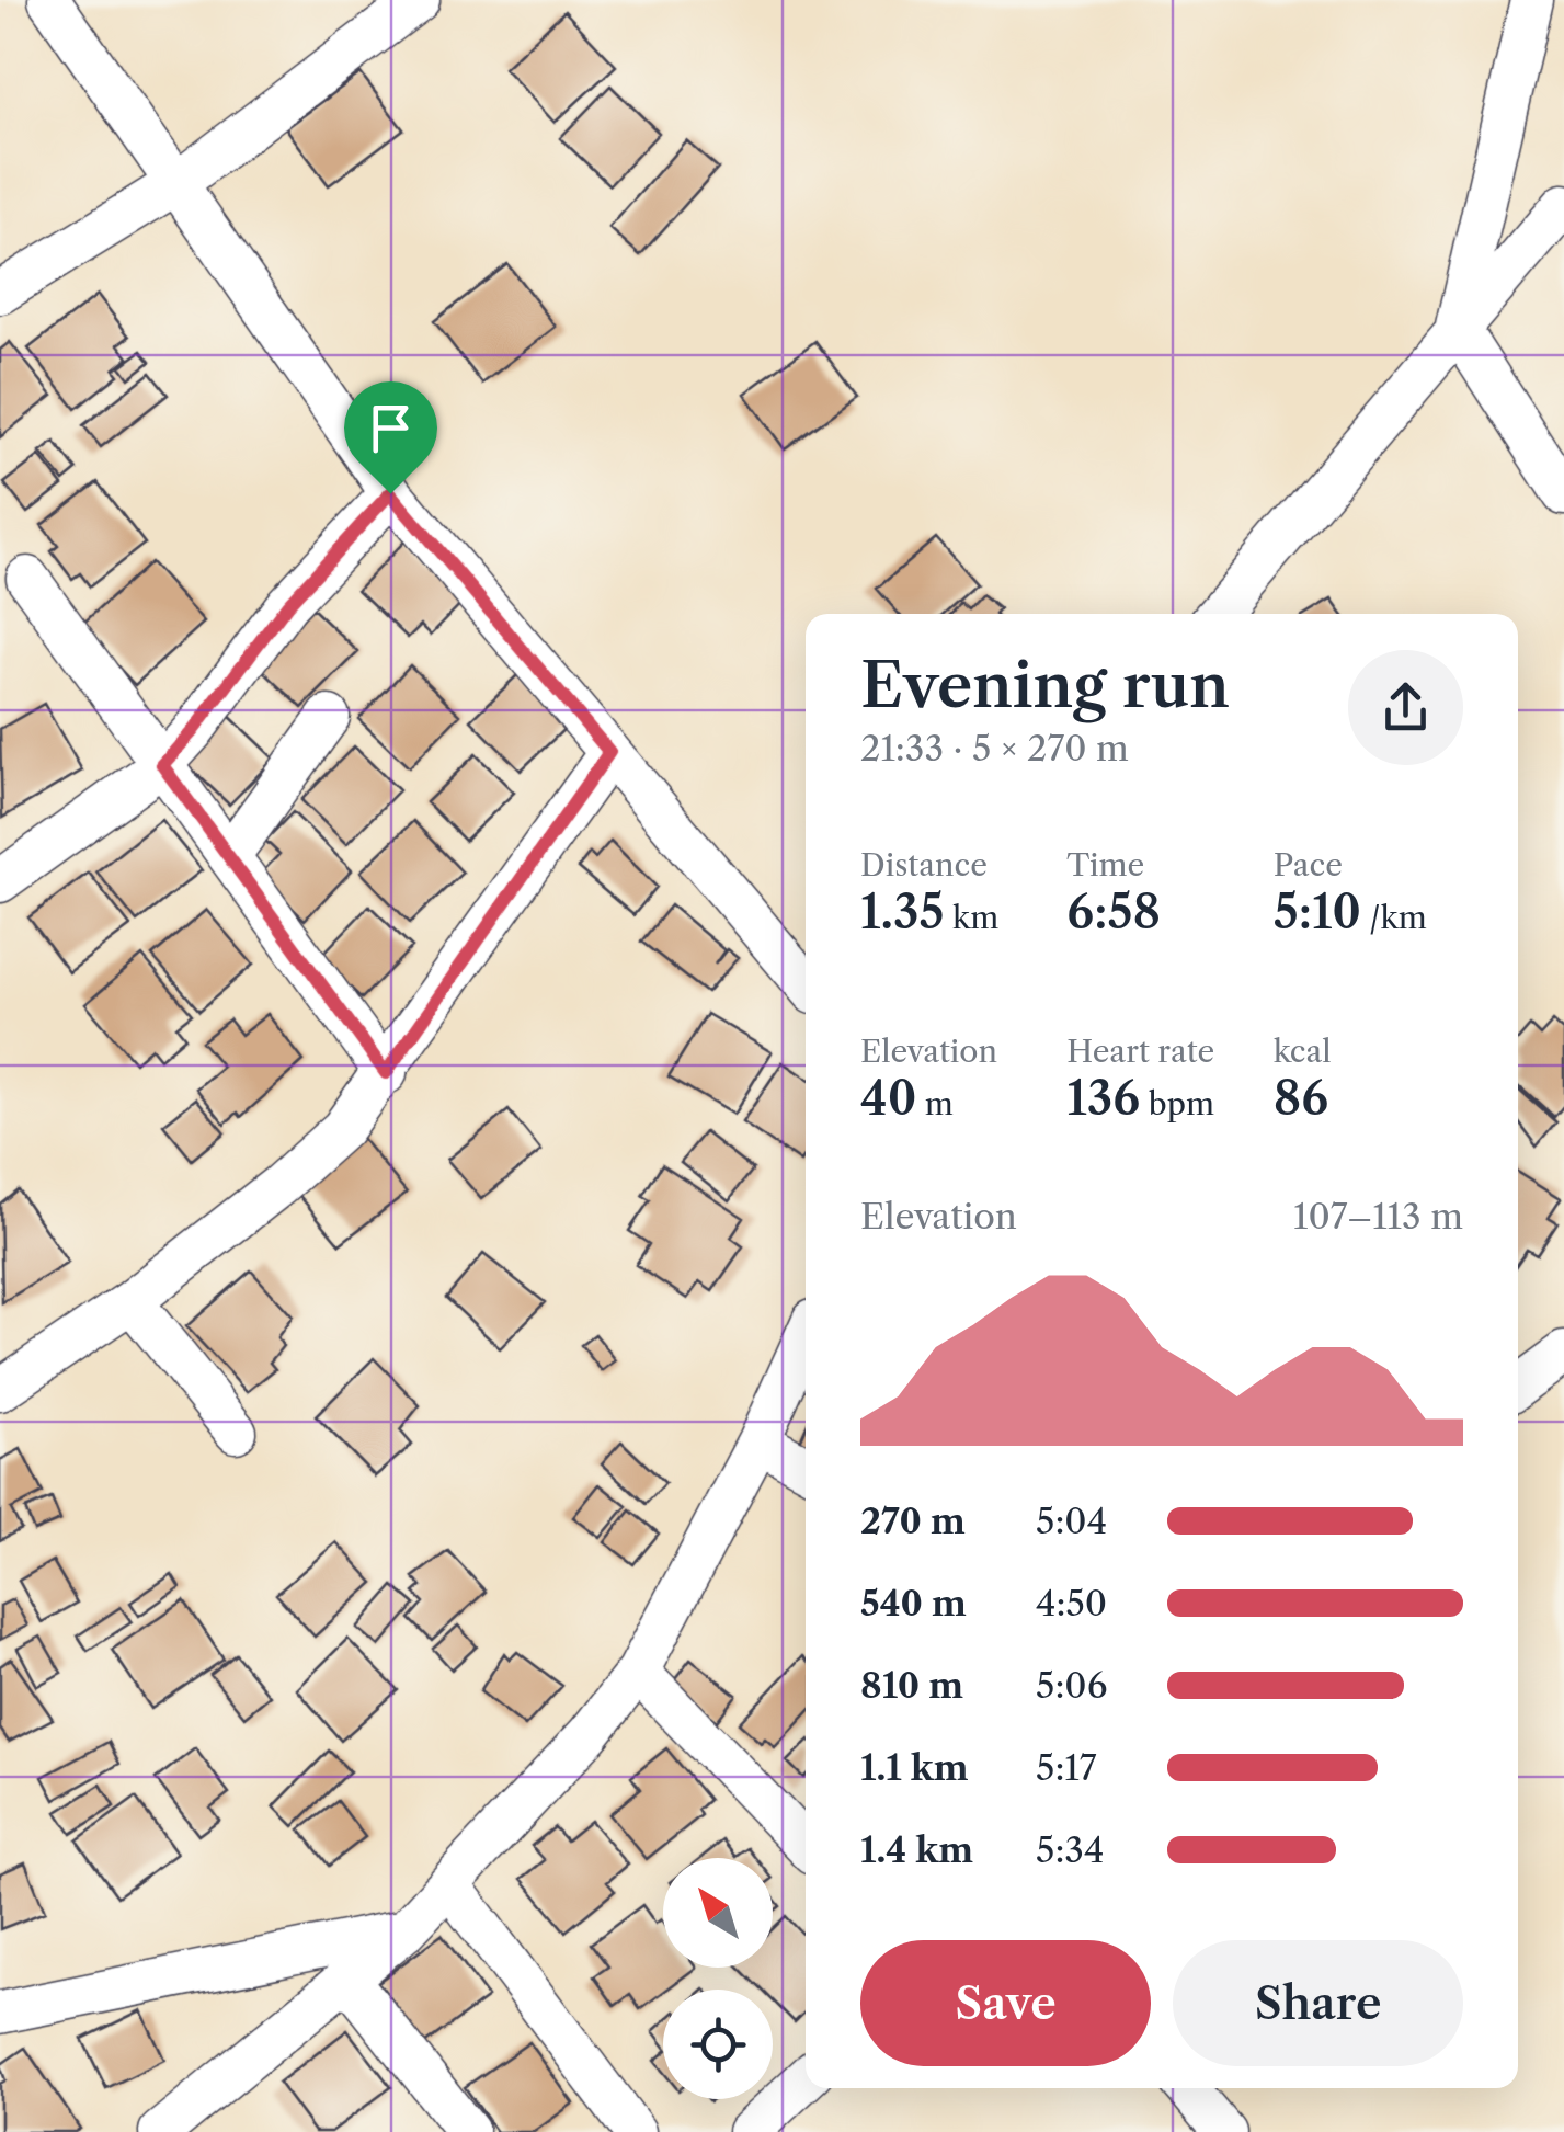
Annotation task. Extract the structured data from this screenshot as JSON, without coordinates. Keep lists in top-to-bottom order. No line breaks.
{"north":"top left","page":{"heading":["Evening run","21:33 · 5 × 270 m"],"stats":[["Distance","1.35 km"],["Time","6:58"],["Pace","5:10 /km"],["Elevation","40 m"],["Heart rate","136 bpm"],["kcal","86"]],"chart":["Elevation","107–113 m"],"list":[{"name":"270 m","note":"5:04"},{"name":"540 m","note":"4:50"},{"name":"810 m","note":"5:06"},{"name":"1.1 km","note":"5:17"},{"name":"1.4 km","note":"5:34"}],"buttons":["Save","Share"]}}
